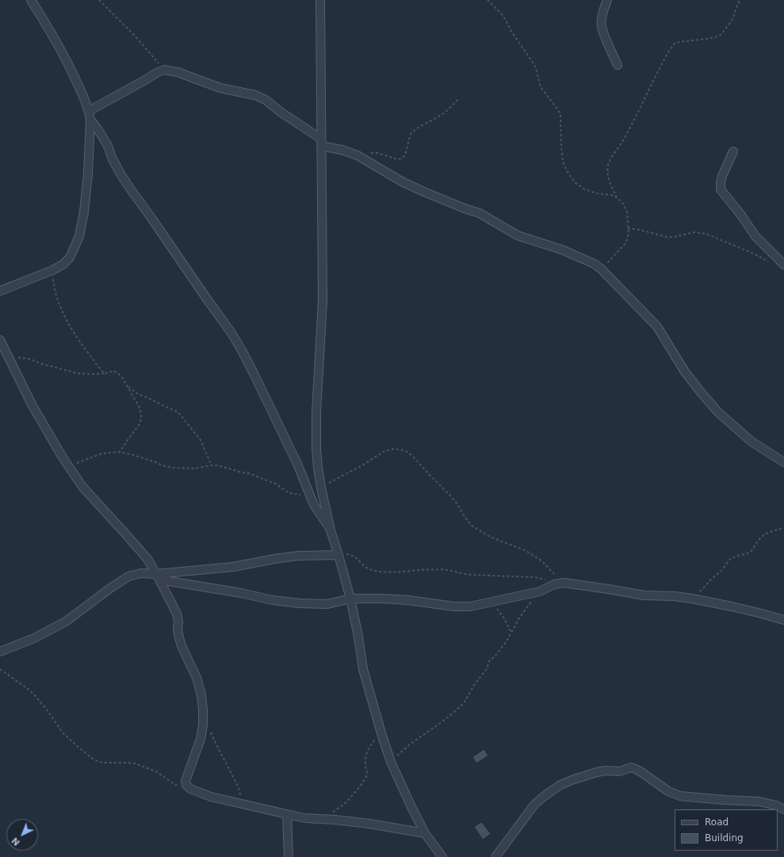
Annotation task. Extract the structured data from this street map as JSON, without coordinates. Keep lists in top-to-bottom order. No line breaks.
{"legend":["Road","Building"],"north":"bottom left"}
